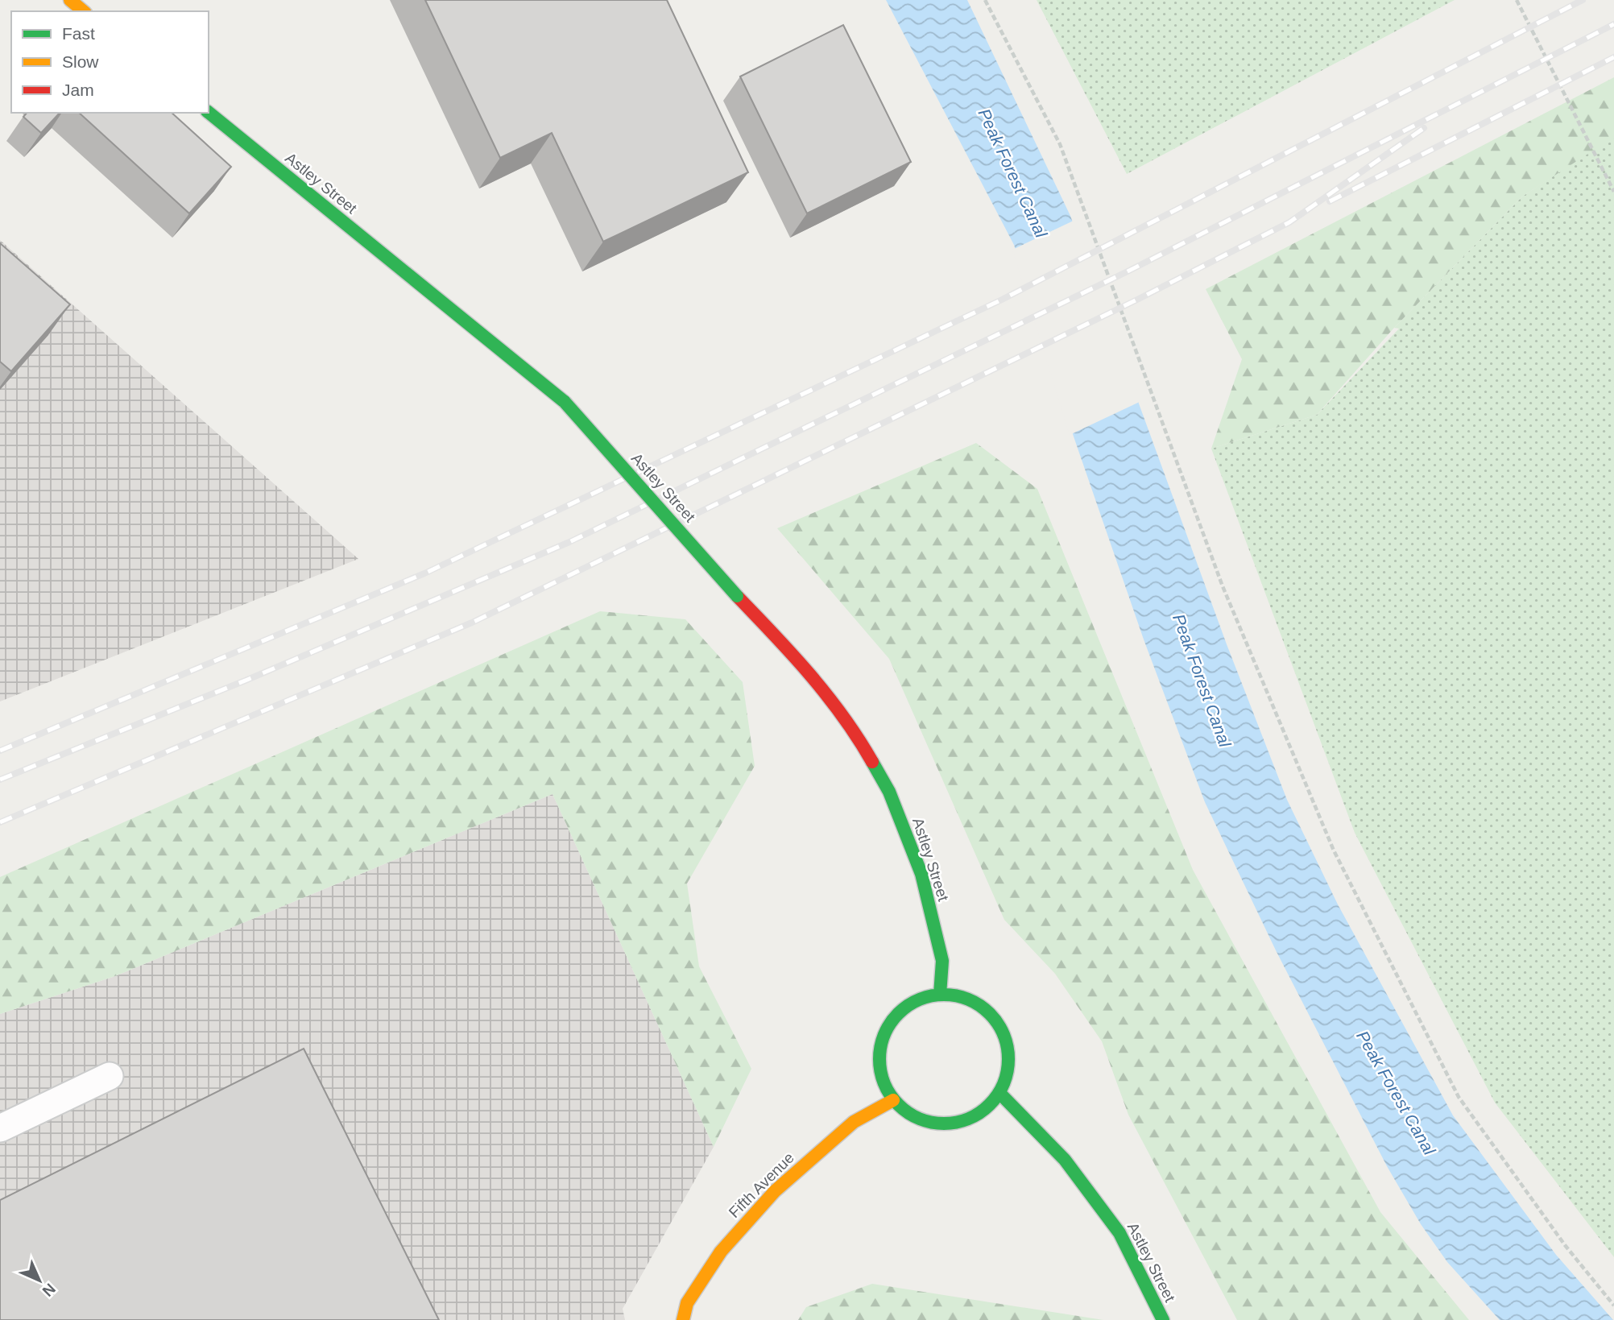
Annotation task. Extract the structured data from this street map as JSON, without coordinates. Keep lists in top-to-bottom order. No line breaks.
{"streets":{"main road":["Astley Street","Fifth Avenue"]},"crossings":[["Astley Street","Fifth Avenue"]],"water":["Peak Forest Canal"],"legend":["Fast","Slow","Jam"],"north":"bottom right"}
